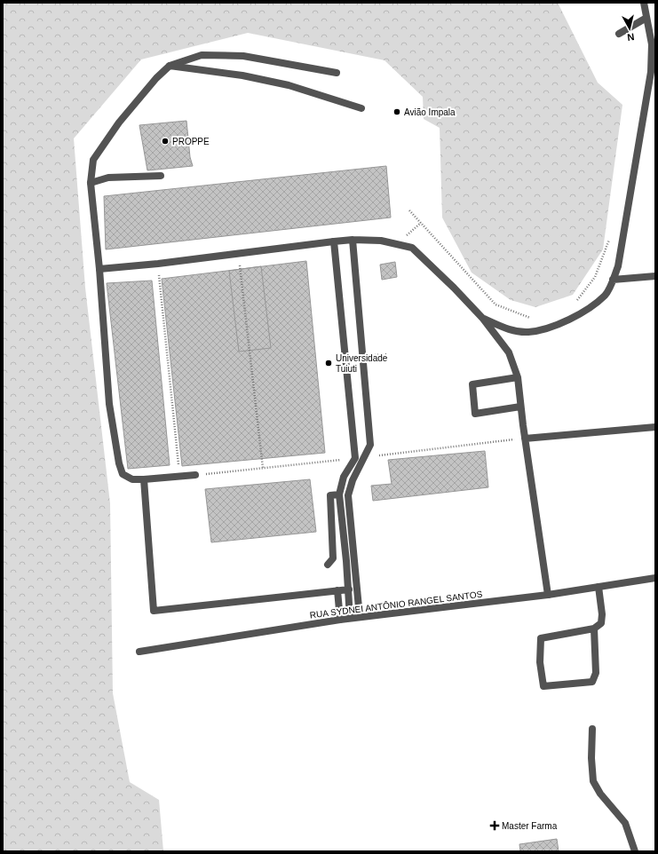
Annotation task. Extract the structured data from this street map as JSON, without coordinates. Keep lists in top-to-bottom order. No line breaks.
{"streets":{"street":["RUA SYDNEI ANTÔNIO RANGEL SANTOS"]},"places":{"other":["Avião Impala","PROPPE","Universidade Tuiuti"],"health":["Master Farma"]},"north":"bottom"}
